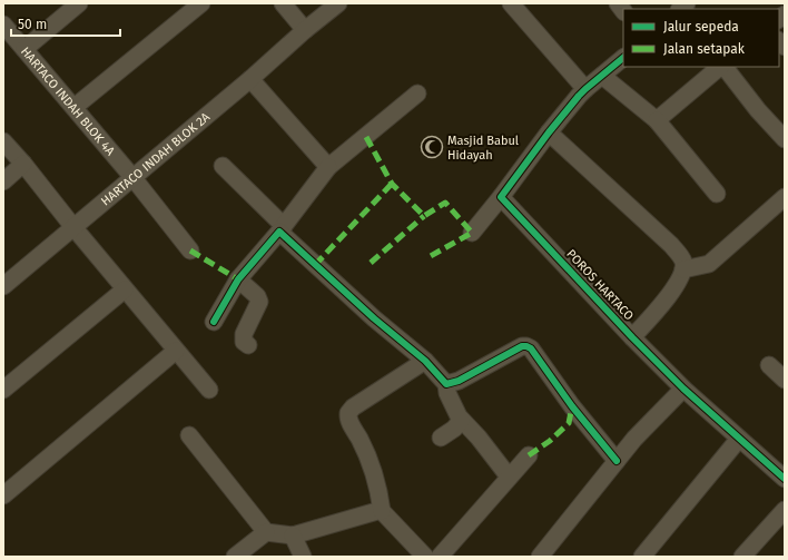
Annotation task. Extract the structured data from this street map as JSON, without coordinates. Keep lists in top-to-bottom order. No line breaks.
{"streets":{"street":["HARTACO INDAH BLOK 4A","HARTACO INDAH BLOK 2A","POROS HARTACO"]},"crossings":[["HARTACO INDAH BLOK 4A","HARTACO INDAH BLOK 2A"]],"places":{"mosque":["Masjid Babul Hidayah"]},"legend":["Jalur sepeda","Jalan setapak"],"scale_bar":"50 m"}
